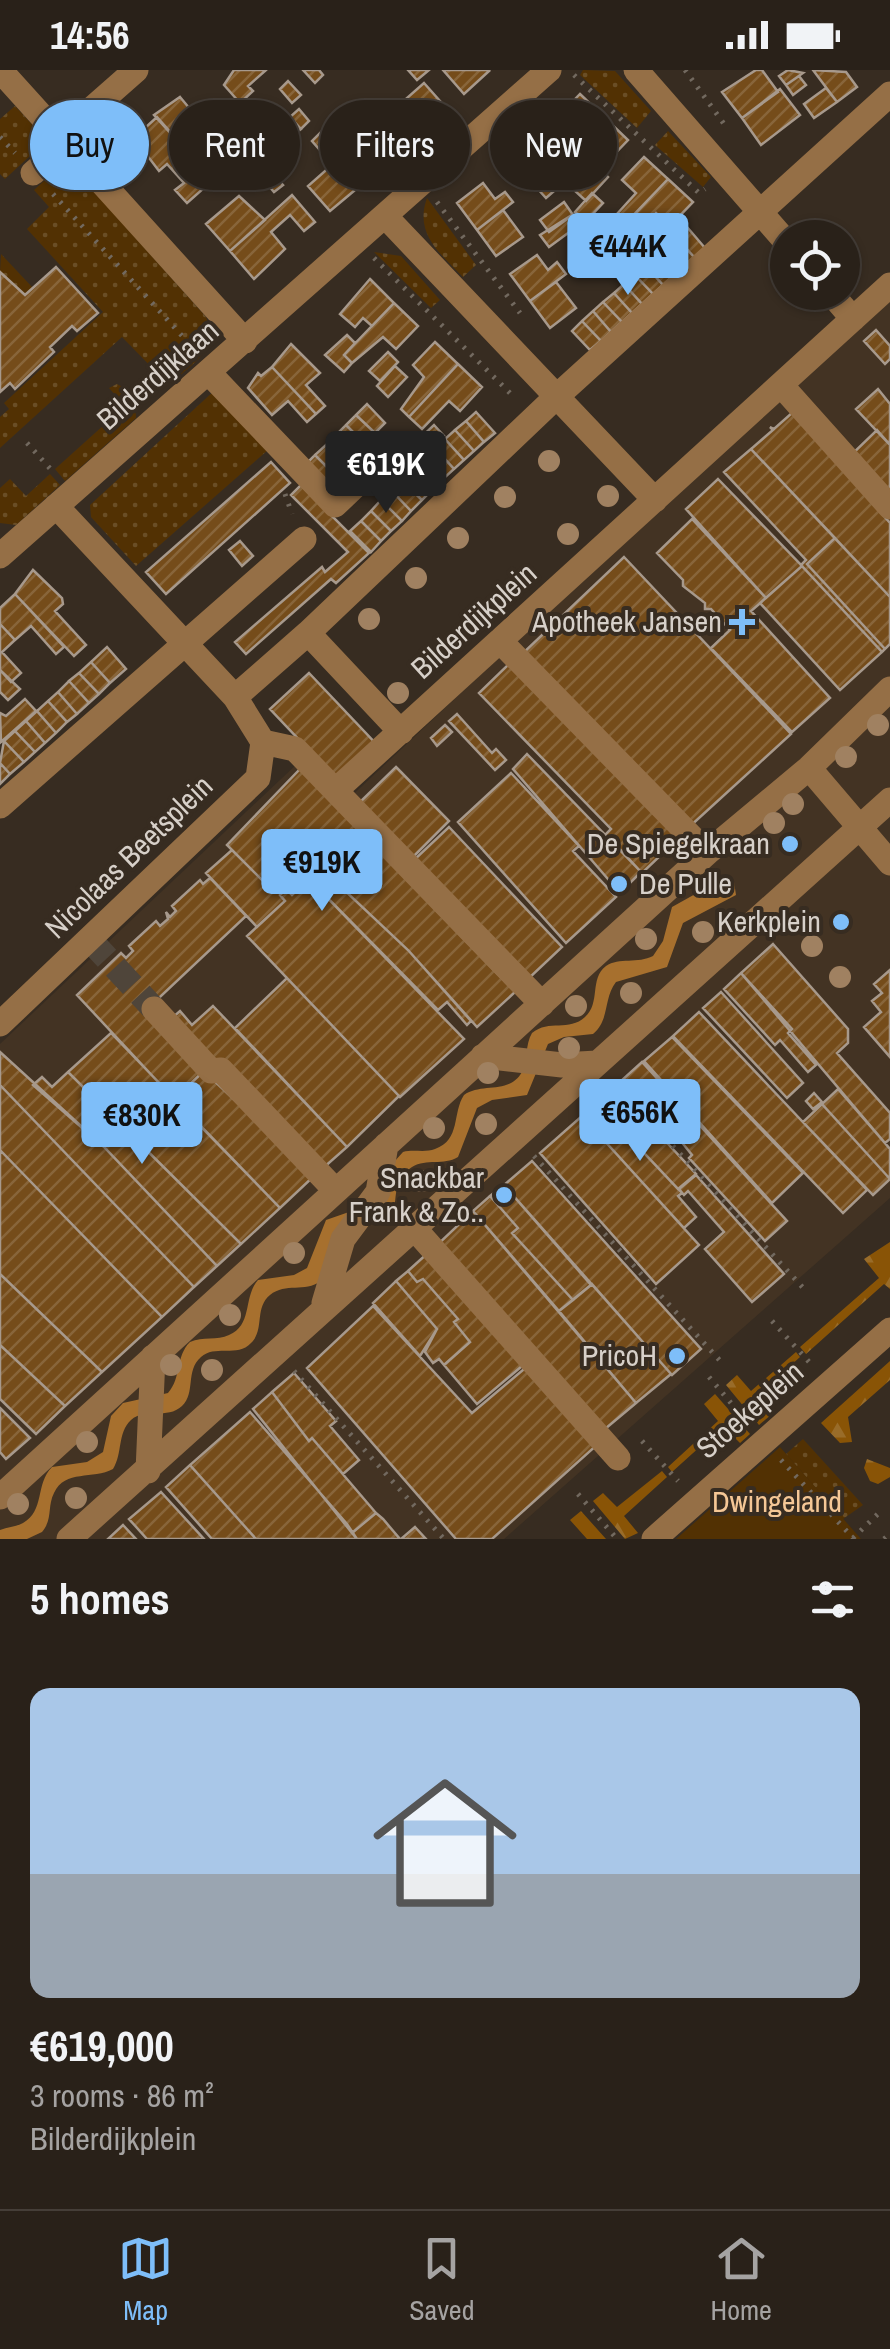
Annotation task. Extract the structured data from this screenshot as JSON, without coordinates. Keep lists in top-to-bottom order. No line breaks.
{"streets":{"street":["Bilderdijklaan","Bilderdijkplein","Nicolaas Beetsplein","Stoekeplein"]},"parks":["Dwingeland"],"places":{"health":["Apotheek Jansen"],"other":["De Spiegelkraan","De Pulle","Kerkplein","Snackbar Frank & Zo..","PricoH"]},"page":{"status":"14:56","chip":["Buy","Rent","Filters","New"],"price":["€444K","€619K","€919K","€656K","€830K"],"heading":"5 homes","list":[{"name":"€619,000","note":"3 rooms · 86 m² · Bilderdijkplein"}],"tabs":["Map","Saved","Home"]}}
